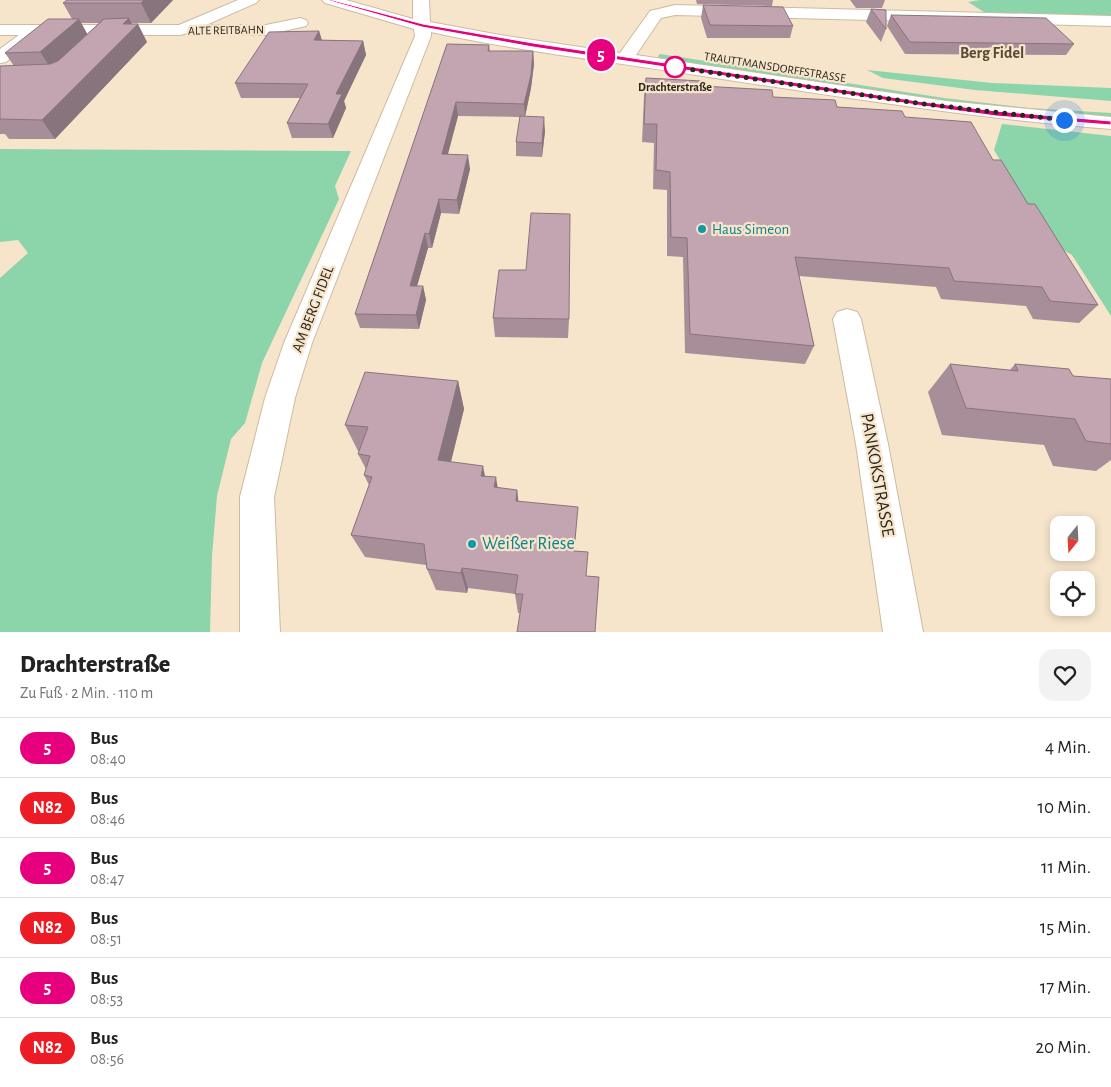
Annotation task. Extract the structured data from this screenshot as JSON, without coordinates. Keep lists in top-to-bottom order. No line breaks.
{"streets":{"street":["ALTE REITBAHN","TRAUTTMANSDORFFSTRASSE","AM BERG FIDEL","PANKOKSTRASSE"]},"crossings":[["TRAUTTMANSDORFFSTRASSE","AM BERG FIDEL"]],"districts":["Berg Fidel"],"places":["Drachterstraße","Haus Simeon","Weißer Riese"],"lines":["bus line 5"],"north":"bottom","page":{"on_map":"5","heading":["Drachterstraße","Zu Fuß · 2 Min. · 110 m"],"list":[{"mark":"5","name":"Bus","note":"08:40","value":"4 Min."},{"mark":"N82","name":"Bus","note":"08:46","value":"10 Min."},{"mark":"5","name":"Bus","note":"08:47","value":"11 Min."},{"mark":"N82","name":"Bus","note":"08:51","value":"15 Min."},{"mark":"5","name":"Bus","note":"08:53","value":"17 Min."},{"mark":"N82","name":"Bus","note":"08:56","value":"20 Min."}]}}
